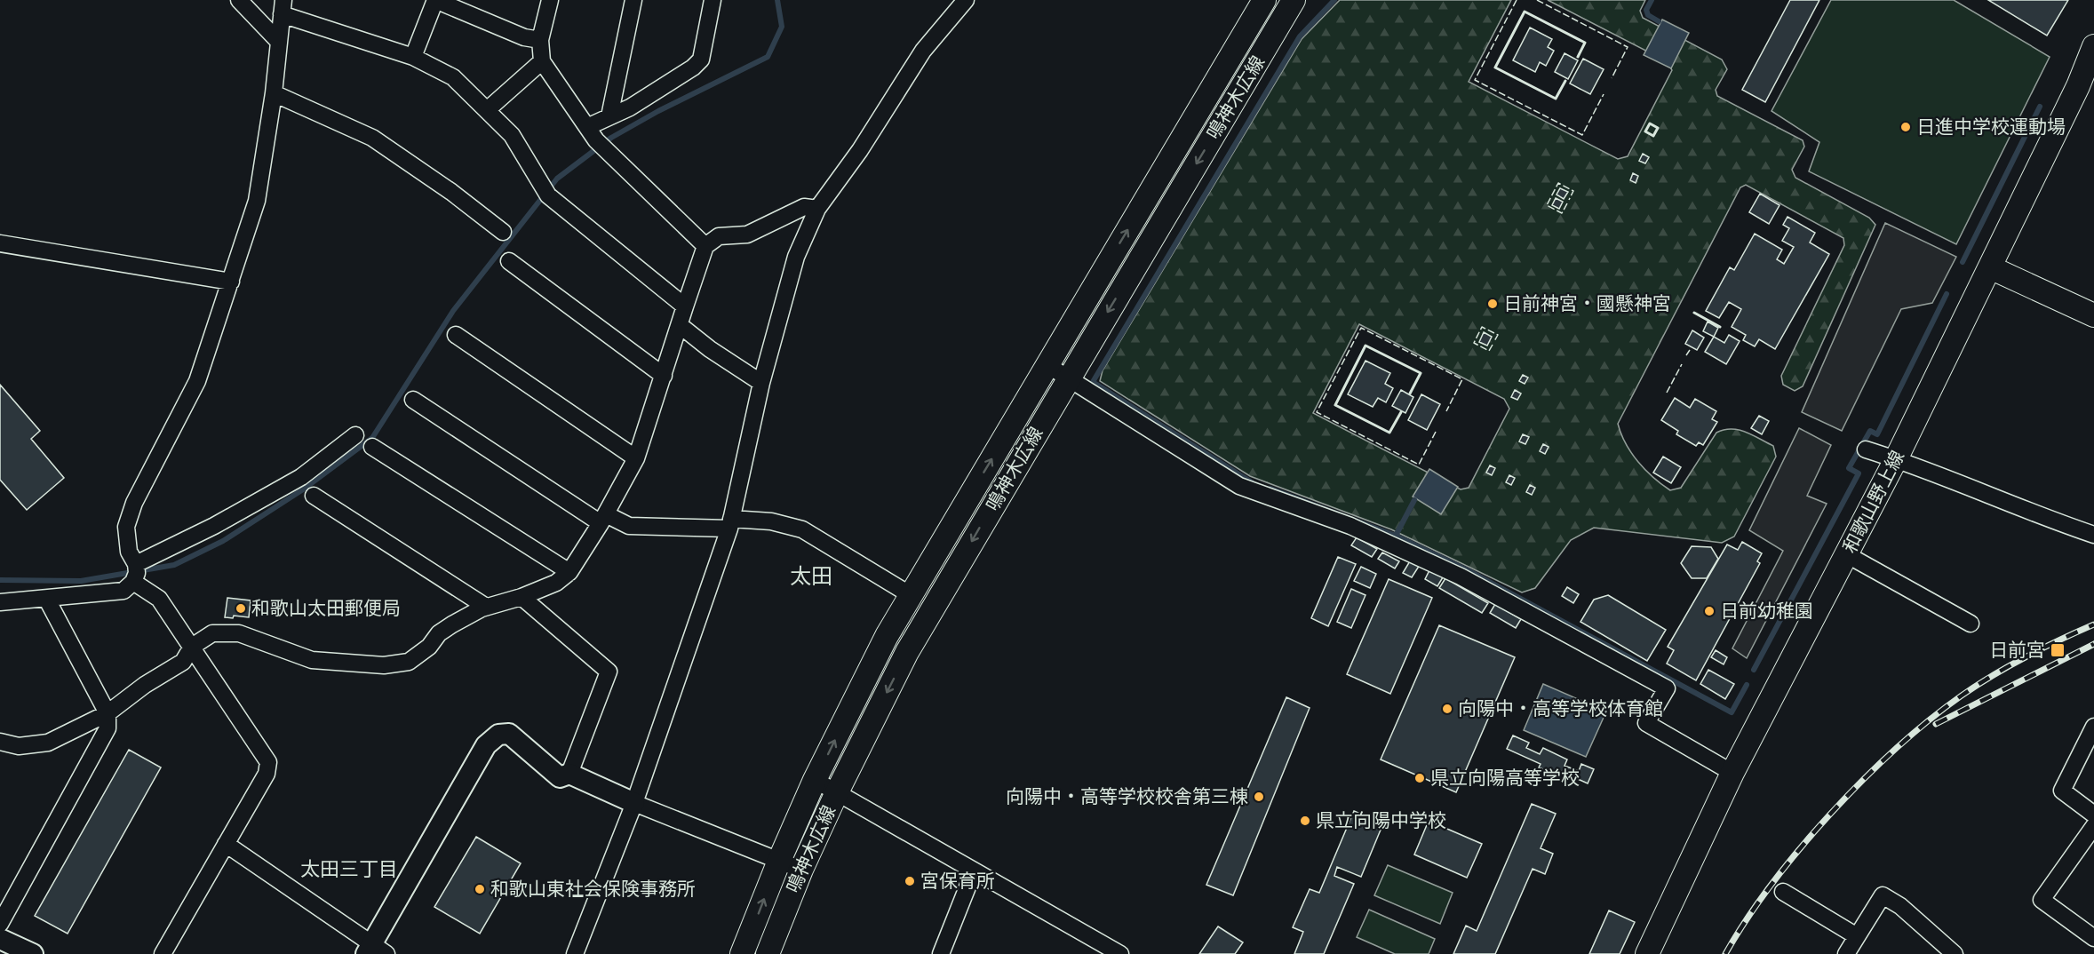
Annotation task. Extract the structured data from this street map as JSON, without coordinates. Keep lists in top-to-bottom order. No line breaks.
{"streets":{"main road":["鳴神木広線","和歌山野上線"]},"districts":["太田","太田三丁目"],"places":{"other":["日進中学校運動場","日前神宮・國懸神宮","和歌山太田郵便局","日前幼稚園","向陽中・高等学校体育館","県立向陽高等学校","向陽中・高等学校校舎第三棟","県立向陽中学校","宮保育所","和歌山東社会保険事務所"],"transit":["日前宮"]}}
